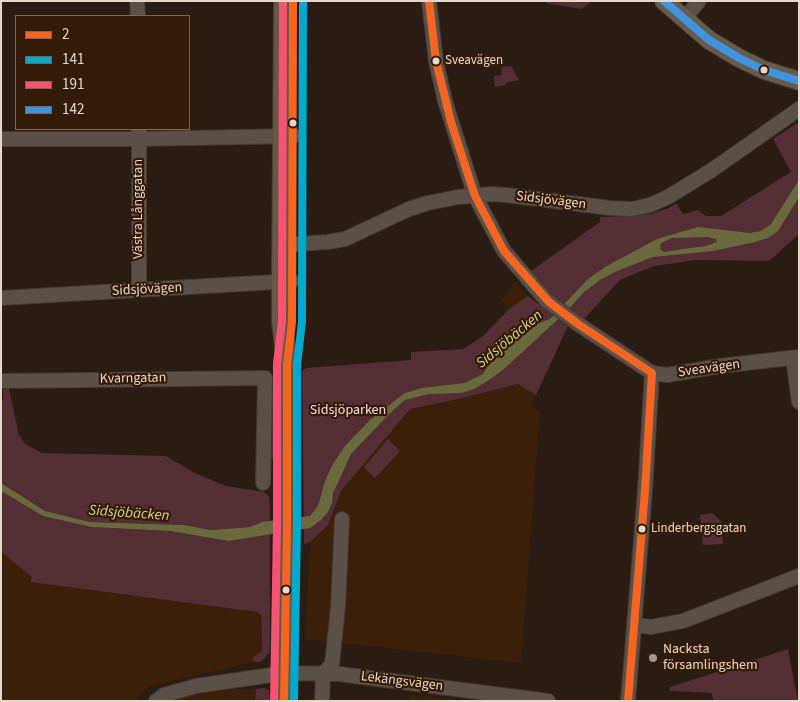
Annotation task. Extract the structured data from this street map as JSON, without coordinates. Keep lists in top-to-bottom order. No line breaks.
{"streets":{"street":["Sidsjövägen","Västra Långgatan","Sveavägen","Kvarngatan","Lekängsvägen"]},"crossings":[["Sidsjövägen","Västra Långgatan"]],"water":["Sidsjöbäcken"],"parks":["Sidsjöparken"],"places":["Sveavägen","Linderbergsgatan","Nacksta församlingshem"],"lines":["transit line 2","transit line 141","transit line 191","transit line 142"],"legend":["2","141","191","142"]}
